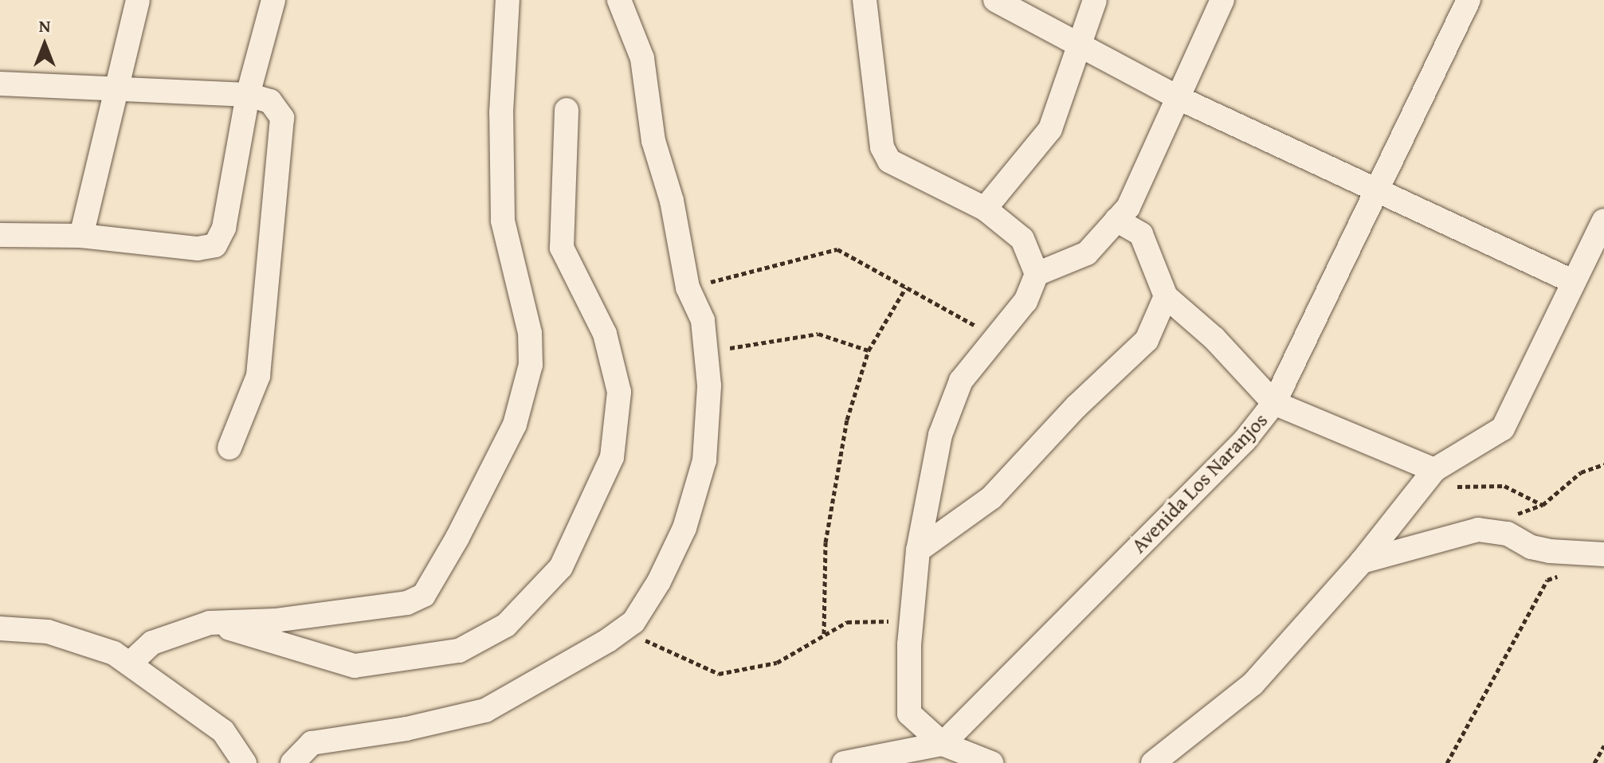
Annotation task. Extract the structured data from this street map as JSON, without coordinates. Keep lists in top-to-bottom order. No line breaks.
{"streets":{"street":["Avenida Los Naranjos"]},"north":"top"}
